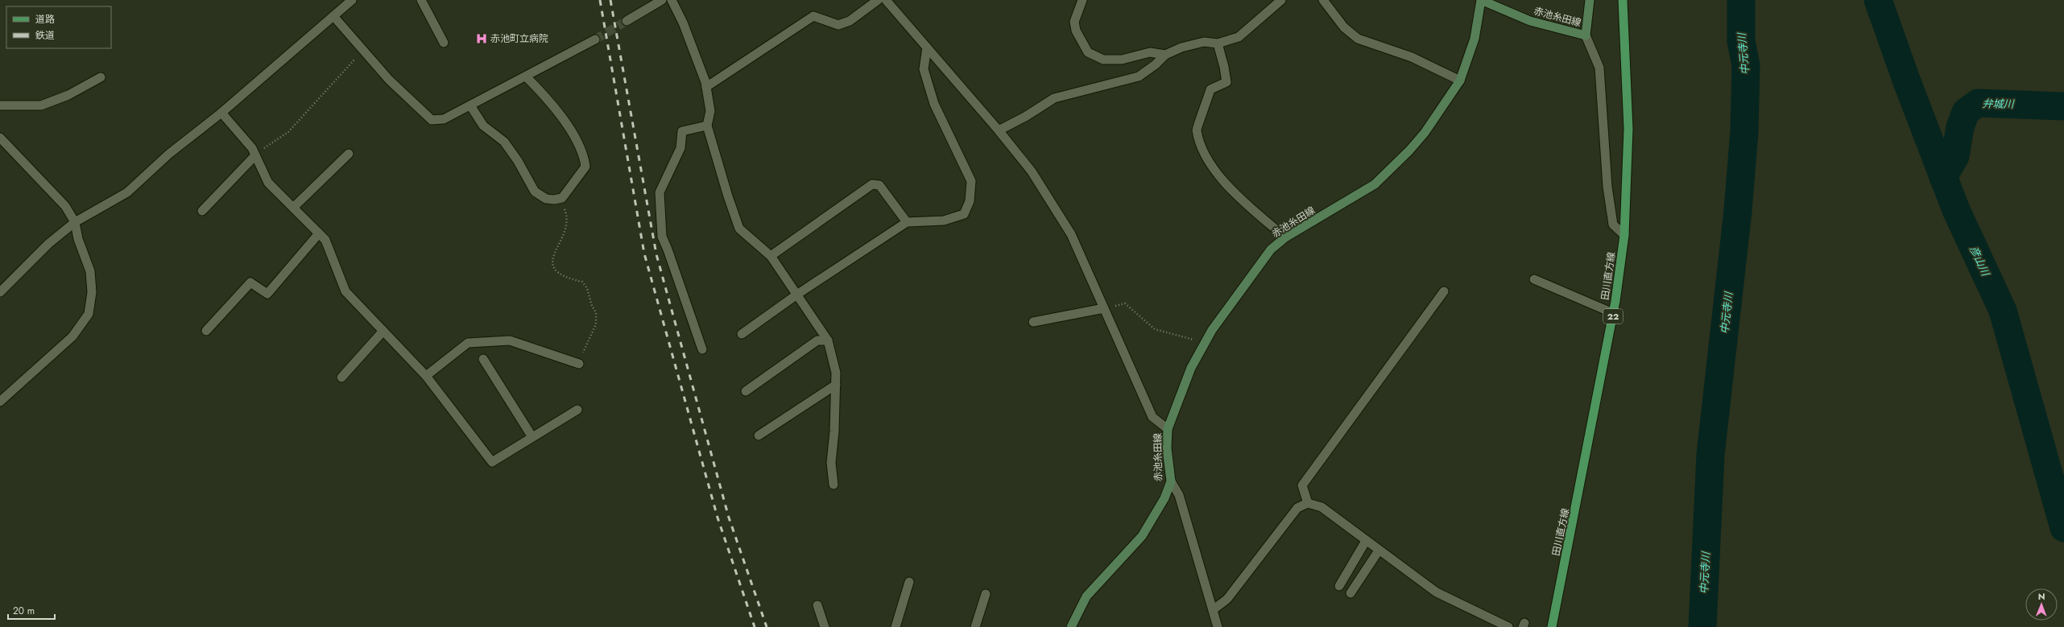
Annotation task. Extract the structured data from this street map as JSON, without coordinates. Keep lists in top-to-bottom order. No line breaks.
{"streets":{"main road":["赤池糸田線","田川直方線","22"]},"water":["中元寺川","弁城川","彦山川"],"places":{"hospital":["赤池町立病院"]},"legend":["道路","鉄道"],"scale_bar":"20 m","north":"top"}
